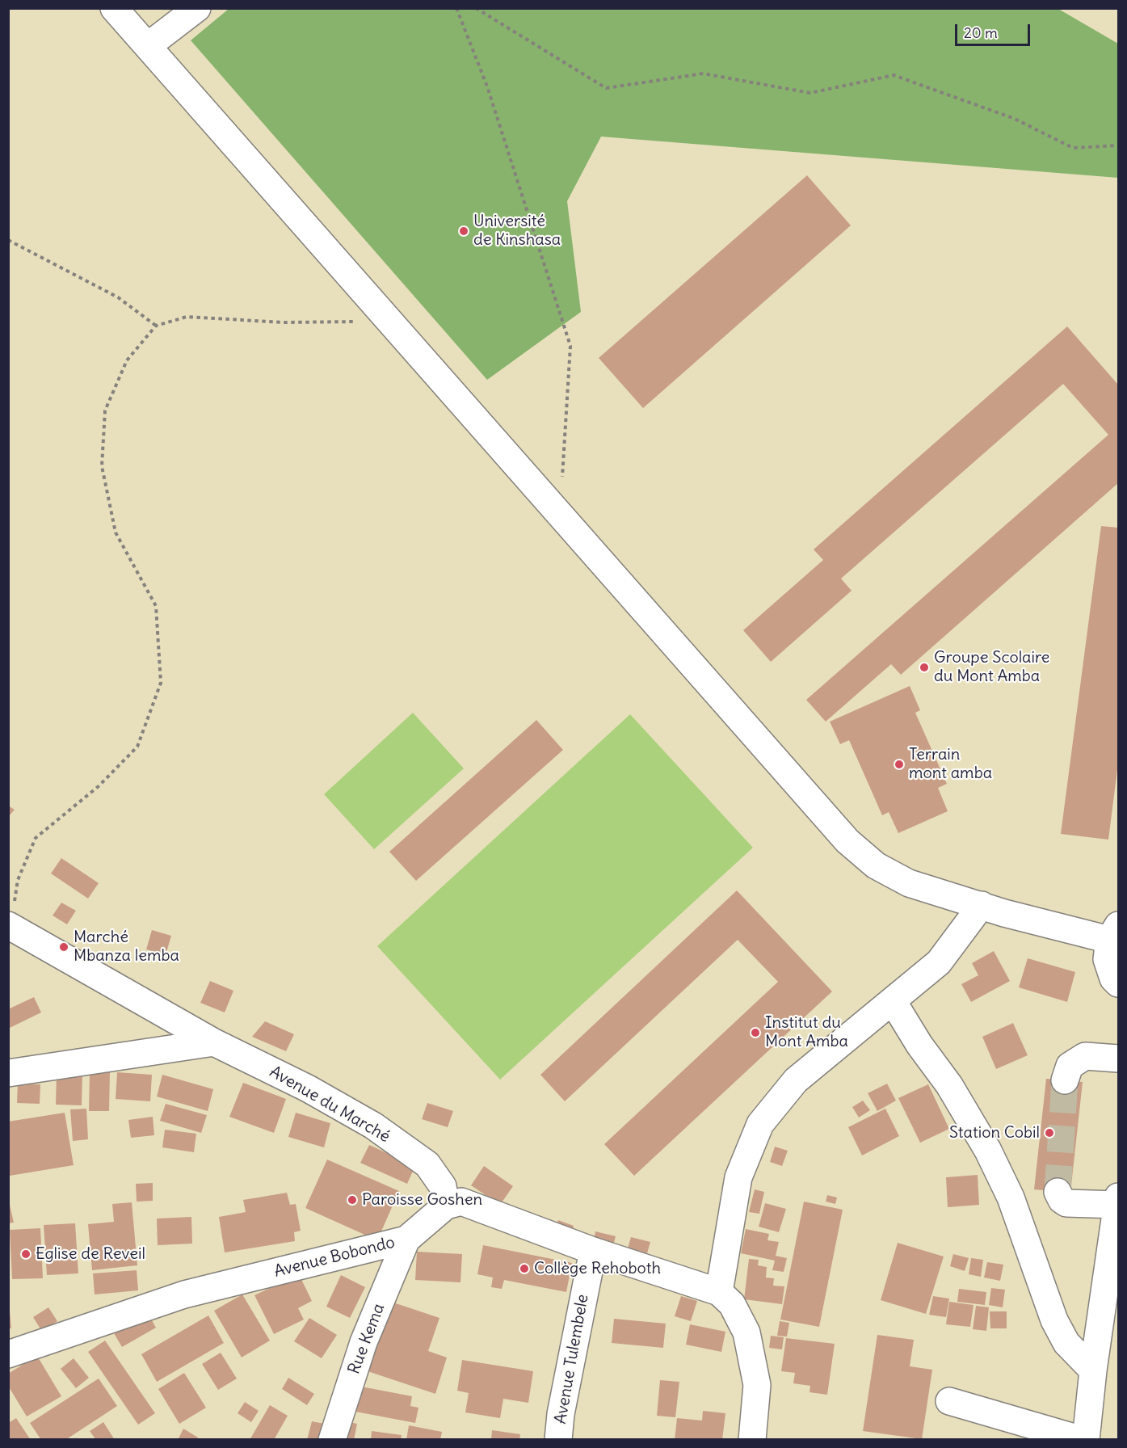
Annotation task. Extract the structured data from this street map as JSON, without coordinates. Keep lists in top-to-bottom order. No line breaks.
{"streets":{"street":["Avenue du Marché","Avenue Bobondo","Rue Kema","Avenue Tulembele"]},"crossings":[["Avenue du Marché","Avenue Bobondo"],["Avenue Bobondo","Rue Kema"]],"places":["Université de Kinshasa","Groupe Scolaire du Mont Amba","Terrain mont amba","Marché Mbanza lemba","Institut du Mont Amba","Station Cobil","Paroisse Goshen","Eglise de Reveil","Collège Rehoboth"],"scale_bar":"20 m"}
